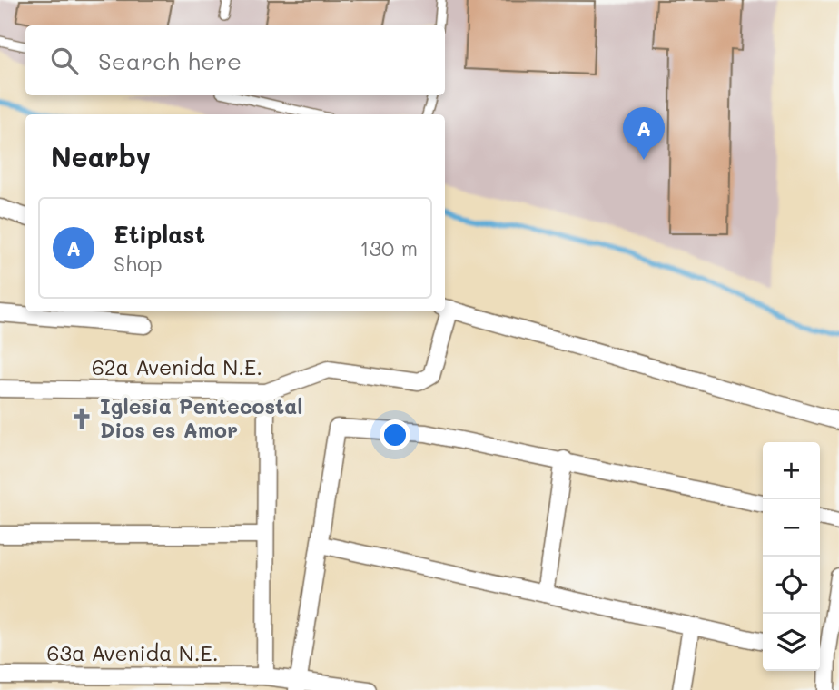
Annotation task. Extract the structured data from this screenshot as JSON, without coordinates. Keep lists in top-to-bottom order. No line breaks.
{"streets":{"street":["62a Avenida N.E.","63a Avenida N.E."]},"places":{"church":["Iglesia Pentecostal Dios es Amor"]},"page":{"search":"Search here","pins":"A","heading":"Nearby","list":[{"mark":"A","name":"Etiplast","note":"Shop","value":"130 m"}],"map_buttons":["+","−"]}}
